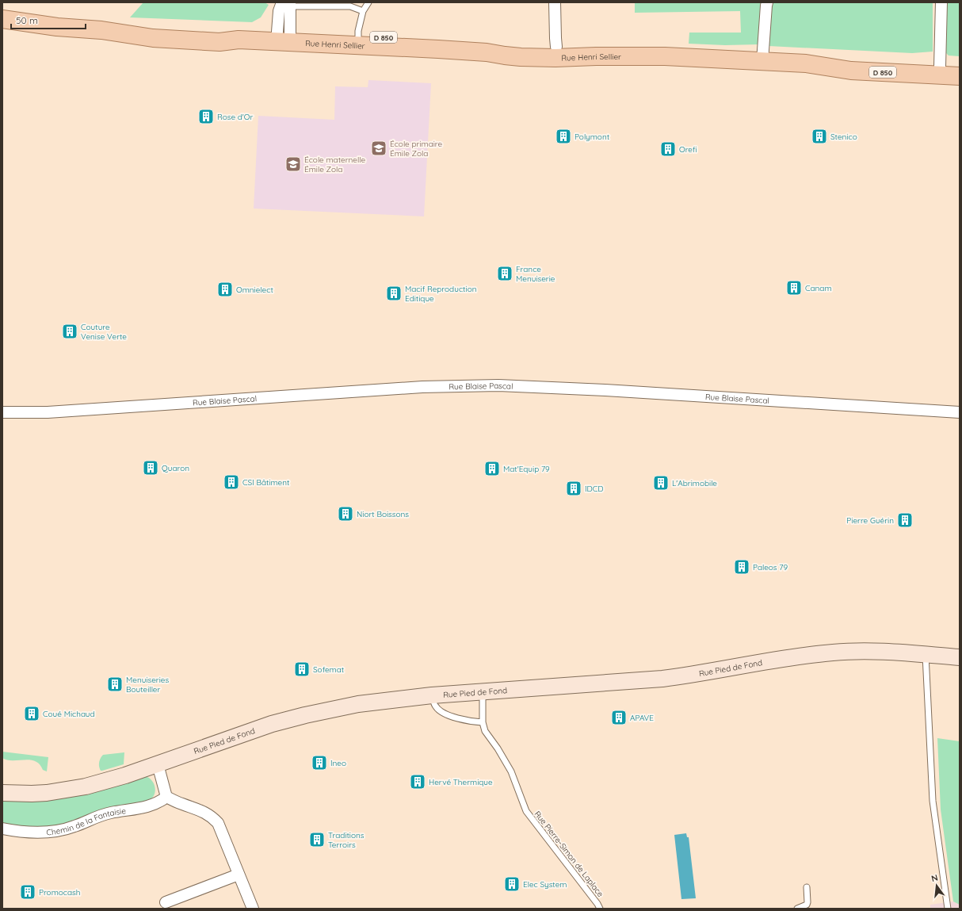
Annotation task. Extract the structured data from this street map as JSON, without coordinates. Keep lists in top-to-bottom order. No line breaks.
{"streets":{"main road":["D 850","Rue Henri Sellier","Rue Pied de Fond"],"street":["Rue Blaise Pascal","Chemin de la Fantaisie"],"lane":["Rue Pierre-Simon de Laplace"]},"crossings":[["Rue Pied de Fond","Rue Pierre-Simon de Laplace"]],"places":{"building":["Rose d'Or","Polymont","Stenico","Orefi","France Menuiserie","Canam","Omnielect","Macif Reproduction Editique","Couture Venise Verte","Quaron","Mat'Equip 79","CSI Bâtiment","L'Abrimobile","IDCD","Niort Boissons","Pierre Guérin","Paleos 79","Sofemat","Menuiseries Bouteiller","Coué Michaud","APAVE","Ineo","Hervé Thermique","Traditions Terroirs","Elec System","Promocash"],"school or university":["École primaire Émile Zola","École maternelle Émile Zola"]},"scale_bar":"50 m","north":"top"}
